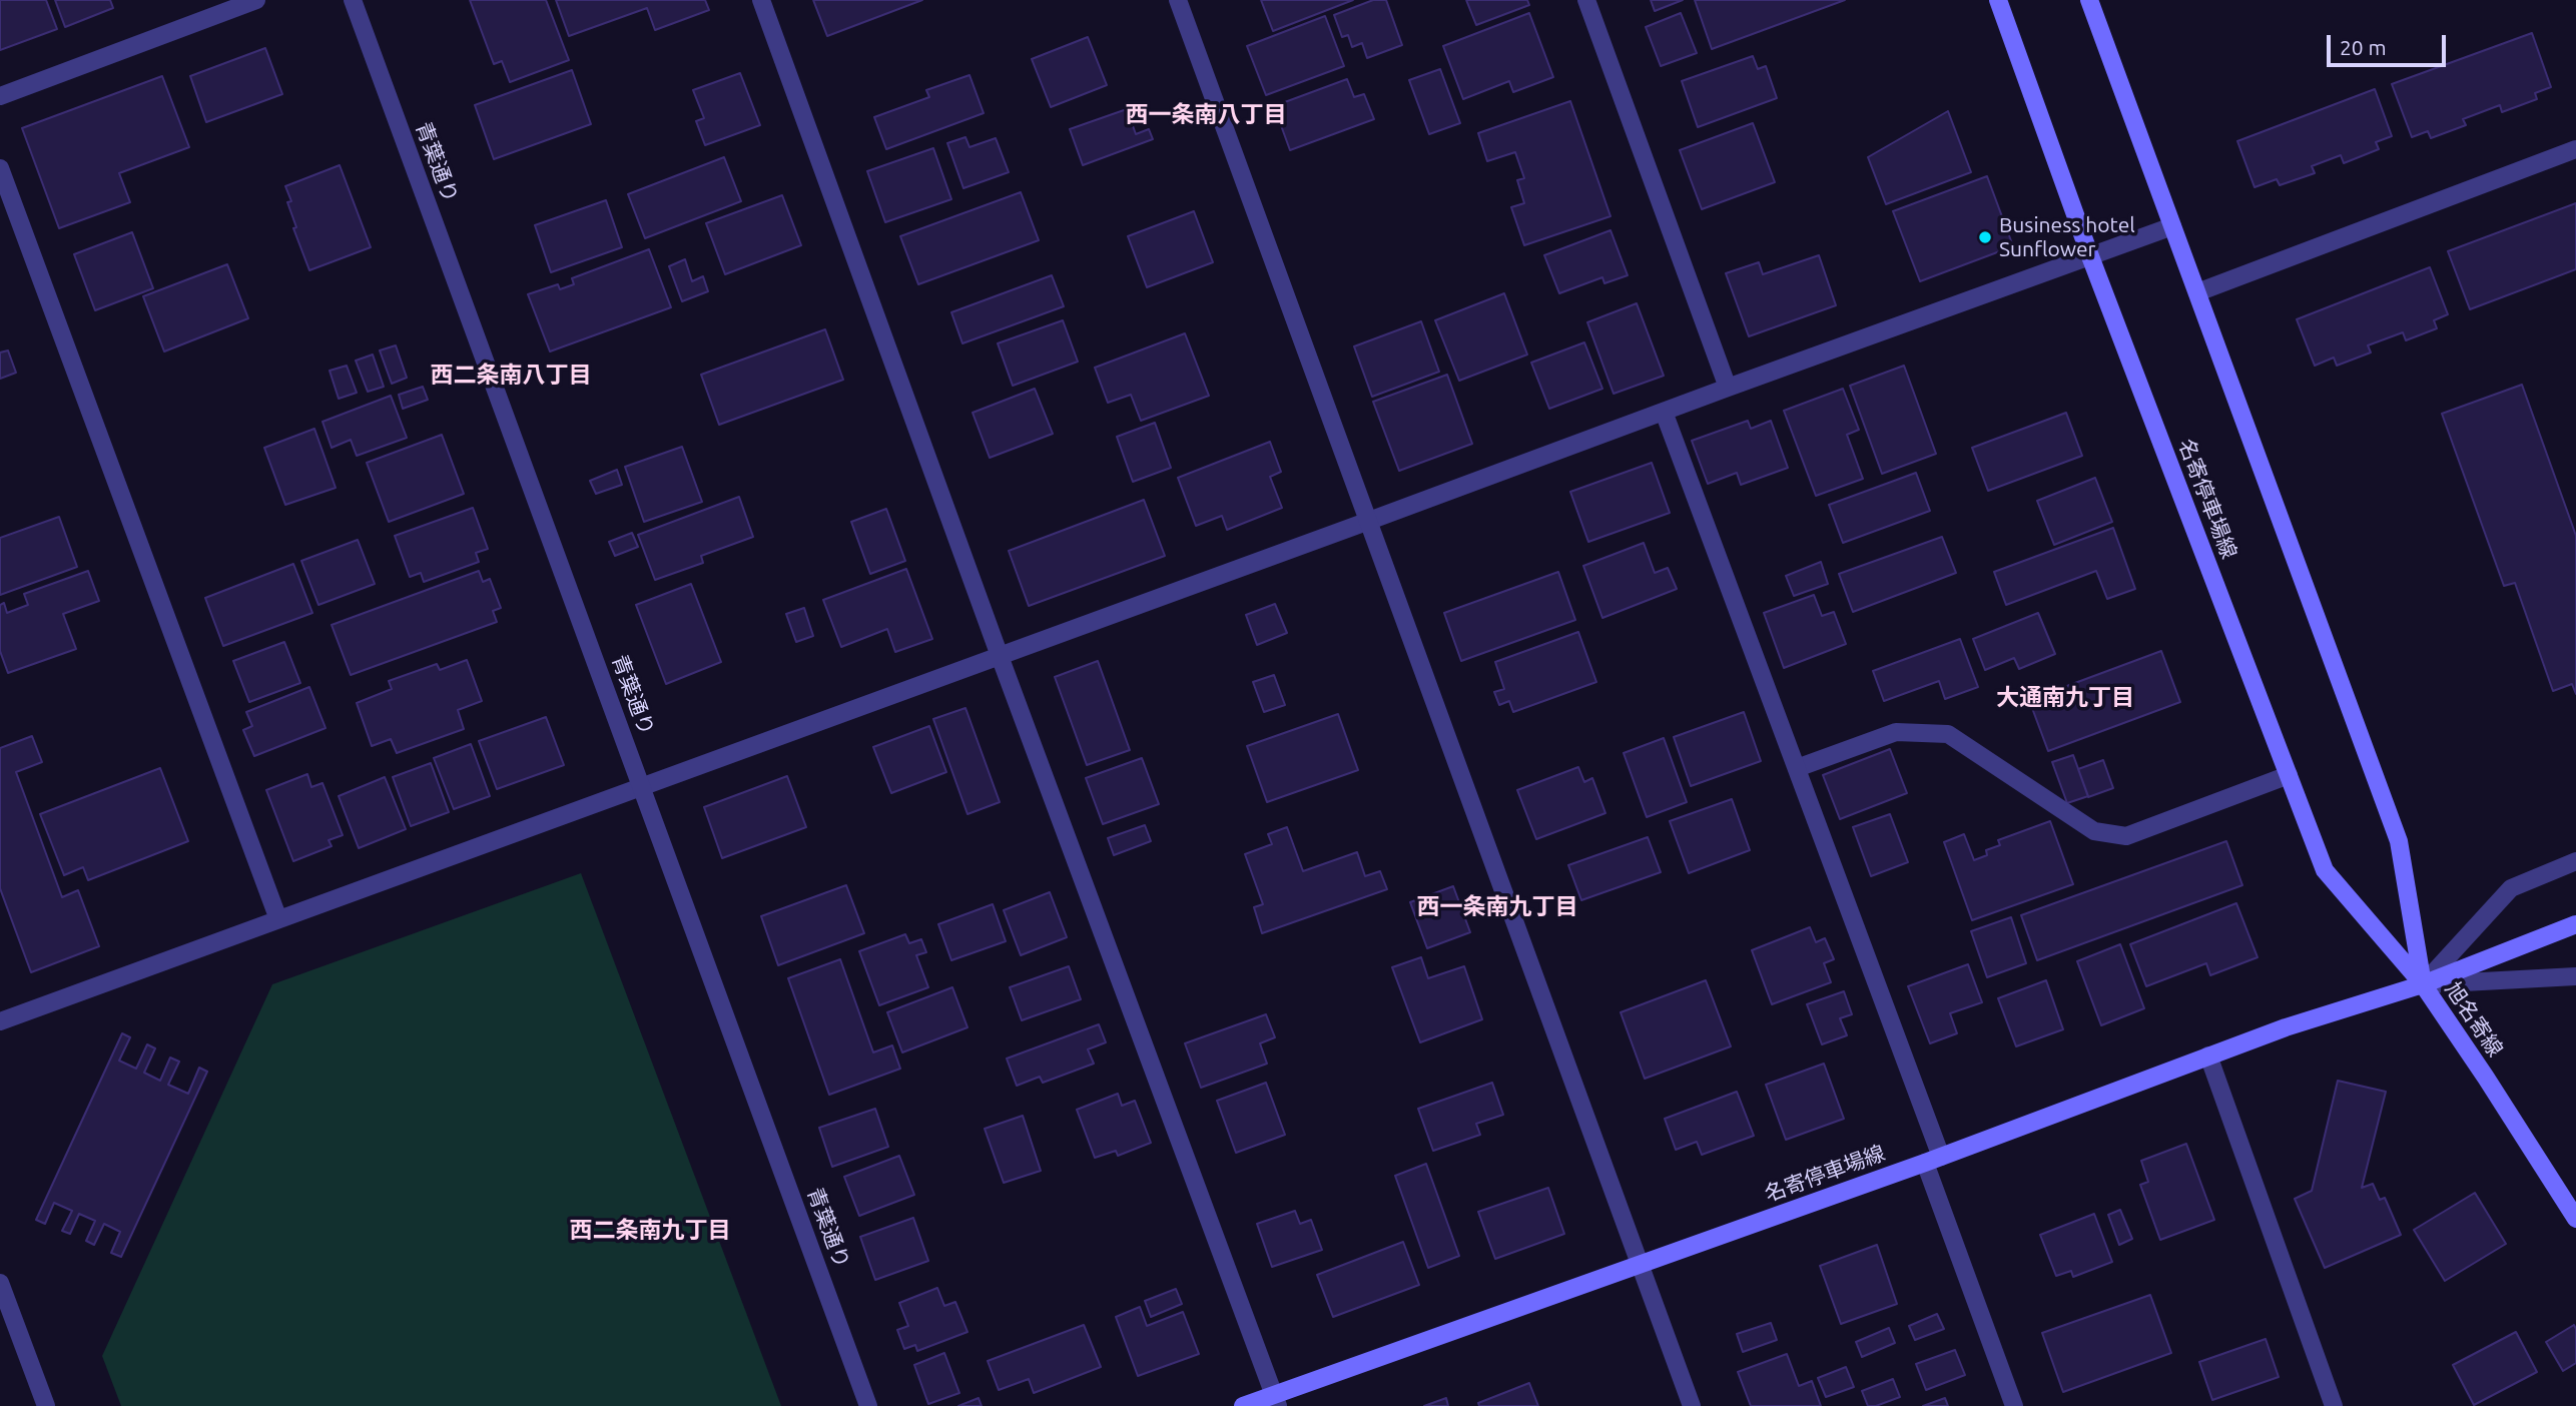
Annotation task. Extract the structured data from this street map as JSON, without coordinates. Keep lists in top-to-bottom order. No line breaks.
{"streets":{"main road":["名寄停車場線","旭名寄線"],"street":["青葉通り"]},"crossings":[["名寄停車場線","旭名寄線"]],"districts":["西一条南八丁目","西二条南八丁目","大通南九丁目","西一条南九丁目","西二条南九丁目"],"places":["Business hotel Sunflower"],"scale_bar":"20 m"}
